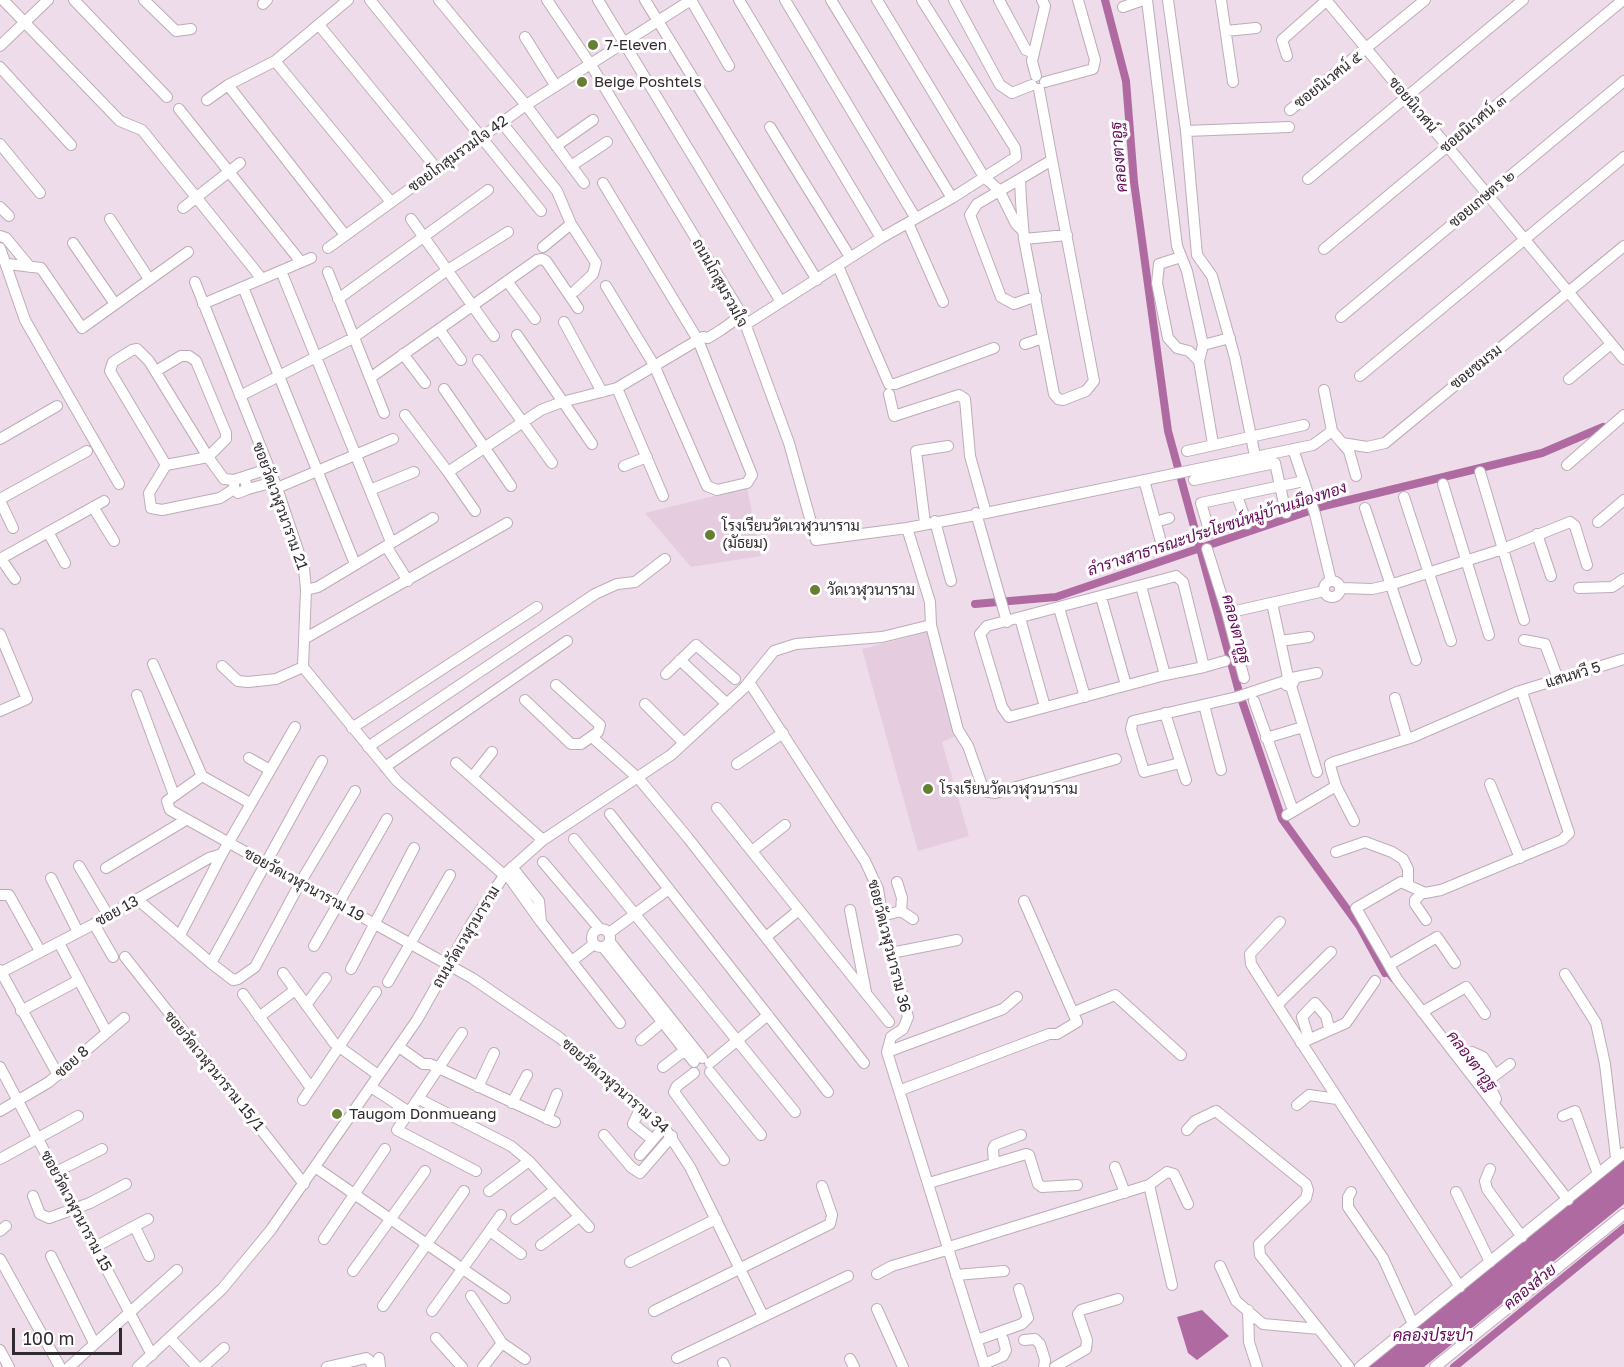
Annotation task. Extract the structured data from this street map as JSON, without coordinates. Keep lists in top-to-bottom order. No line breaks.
{"streets":{"street":["ซอยนิเวศน์ ๕","ซอยนิเวศน์","ซอยนิเวศน์ ๓","ซอยโกสุมรวมใจ 42","ซอยเกษตร ๒","ถนนโกสุมรวมใจ","ซอยชมรม","ซอยวัดเวฬุวนาราม 21","แสนหวี 5","ซอยวัดเวฬุวนาราม 19","ซอย 13","ถนนวัดเวฬุวนาราม","ซอยวัดเวฬุวนาราม 36","ซอย 8","ซอยวัดเวฬุวนาราม 15/1","ซอยวัดเวฬุวนาราม 34","ซอยวัดเวฬุวนาราม 15"]},"crossings":[["ซอยนิเวศน์ ๕","ซอยนิเวศน์"],["ซอยนิเวศน์","ซอยนิเวศน์ ๓"],["ซอยนิเวศน์","ซอยเกษตร ๒"],["ซอยนิเวศน์","ซอยชมรม"],["ซอยโกสุมรวมใจ 42","ถนนโกสุมรวมใจ"],["ซอยวัดเวฬุวนาราม 19","ถนนวัดเวฬุวนาราม"],["ซอยวัดเวฬุวนาราม 19","ซอยวัดเวฬุวนาราม 34"],["ถนนวัดเวฬุวนาราม","ซอยวัดเวฬุวนาราม 36"],["ถนนวัดเวฬุวนาราม","ซอยวัดเวฬุวนาราม 15/1"],["ถนนวัดเวฬุวนาราม","ซอยวัดเวฬุวนาราม 34"],["ถนนวัดเวฬุวนาราม","ซอยวัดเวฬุวนาราม 15"],["ซอย 8","ซอยวัดเวฬุวนาราม 15"]],"water":["คลองตาอูฐ","ลำรางสาธารณะประโยชน์หมู่บ้านเมืองทอง","คลองส่วย","คลองประปา"],"places":["7-Eleven","Beige Poshtels","โรงเรียนวัดเวฬุวนาราม (มัธยม)","วัดเวฬุวนาราม","โรงเรียนวัดเวฬุวนาราม","Taugom Donmueang"],"scale_bar":"100 m"}
